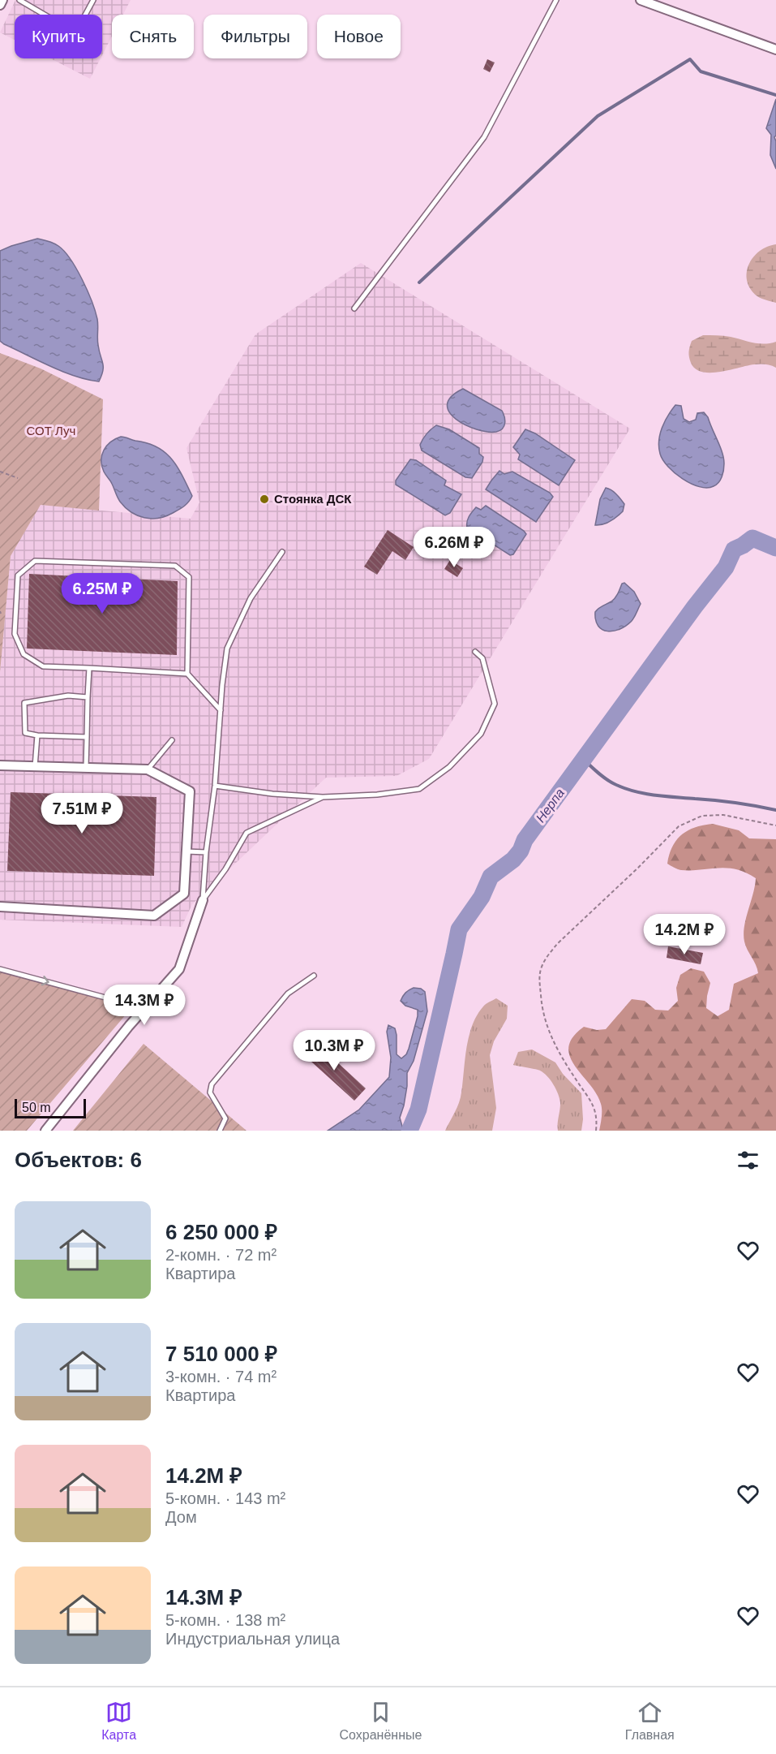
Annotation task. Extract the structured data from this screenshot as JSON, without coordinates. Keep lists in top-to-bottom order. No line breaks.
{"water":["Нерпа"],"parks":["СОТ Луч"],"places":["Стоянка ДСК"],"scale_bar":"50 m","page":{"chip":["Купить","Снять","Фильтры","Новое"],"price":["6.26M ₽","6.25M ₽","7.51M ₽","14.2M ₽","14.3M ₽","10.3M ₽"],"scale":"50 m","heading":"Объектов: 6","list":[{"name":"6 250 000 ₽","note":"2-комн. · 72 m² · Квартира"},{"name":"7 510 000 ₽","note":"3-комн. · 74 m² · Квартира"},{"name":"14.2M ₽","note":"5-комн. · 143 m² · Дом"},{"name":"14.3M ₽","note":"5-комн. · 138 m² · Индустриальная улица"}],"tabs":["Карта","Сохранённые","Главная"]}}
